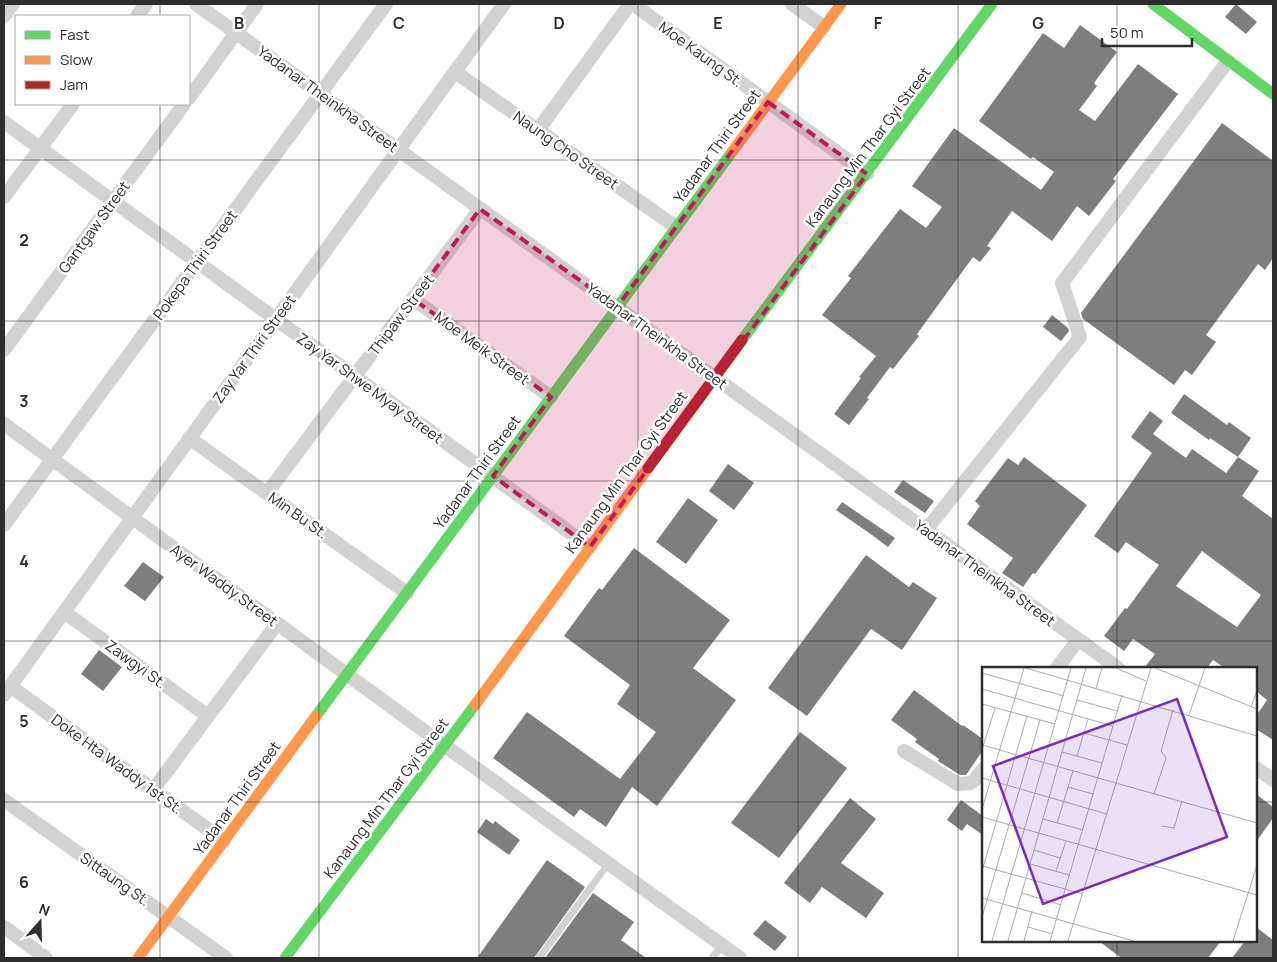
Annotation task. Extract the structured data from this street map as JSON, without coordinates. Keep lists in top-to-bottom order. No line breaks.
{"streets":{"street":["Moe Kaung St.","Yadanar Theinkha Street","Yadanar Thiri Street","Kanaung Min Thar Gyi Street","Naung Cho Street","Gantgaw Street","Pokepa Thiri Street","Thipaw Street","Moe Meik Street","Zay Yar Thiri Street","Zay Yar Shwe Myay Street","Min Bu St.","Ayer Waddy Street","Zawgyi St.","Doke Hta Waddy 1st St.","Sittaung St."]},"crossings":[["Moe Kaung St.","Yadanar Thiri Street"],["Moe Kaung St.","Kanaung Min Thar Gyi Street"],["Yadanar Theinkha Street","Yadanar Thiri Street"],["Yadanar Theinkha Street","Kanaung Min Thar Gyi Street"],["Yadanar Theinkha Street","Pokepa Thiri Street"],["Yadanar Theinkha Street","Thipaw Street"],["Yadanar Theinkha Street","Zay Yar Thiri Street"],["Yadanar Thiri Street","Naung Cho Street"],["Yadanar Thiri Street","Moe Meik Street"],["Yadanar Thiri Street","Zay Yar Shwe Myay Street"],["Yadanar Thiri Street","Min Bu St."],["Yadanar Thiri Street","Ayer Waddy Street"],["Yadanar Thiri Street","Doke Hta Waddy 1st St."],["Yadanar Thiri Street","Sittaung St."],["Kanaung Min Thar Gyi Street","Zay Yar Shwe Myay Street"],["Kanaung Min Thar Gyi Street","Ayer Waddy Street"],["Naung Cho Street","Zay Yar Thiri Street"],["Gantgaw Street","Zay Yar Shwe Myay Street"],["Pokepa Thiri Street","Zay Yar Shwe Myay Street"],["Pokepa Thiri Street","Ayer Waddy Street"],["Thipaw Street","Moe Meik Street"],["Thipaw Street","Zay Yar Shwe Myay Street"],["Thipaw Street","Min Bu St."],["Zay Yar Thiri Street","Zay Yar Shwe Myay Street"],["Zay Yar Thiri Street","Min Bu St."],["Zay Yar Thiri Street","Ayer Waddy Street"],["Zay Yar Thiri Street","Zawgyi St."],["Zay Yar Thiri Street","Doke Hta Waddy 1st St."]],"legend":["Fast","Slow","Jam"],"scale_bar":"50 m","north":"top","grid":{"columns":["B","C","D","E","F","G"],"rows":["2","3","4","5","6"]}}
